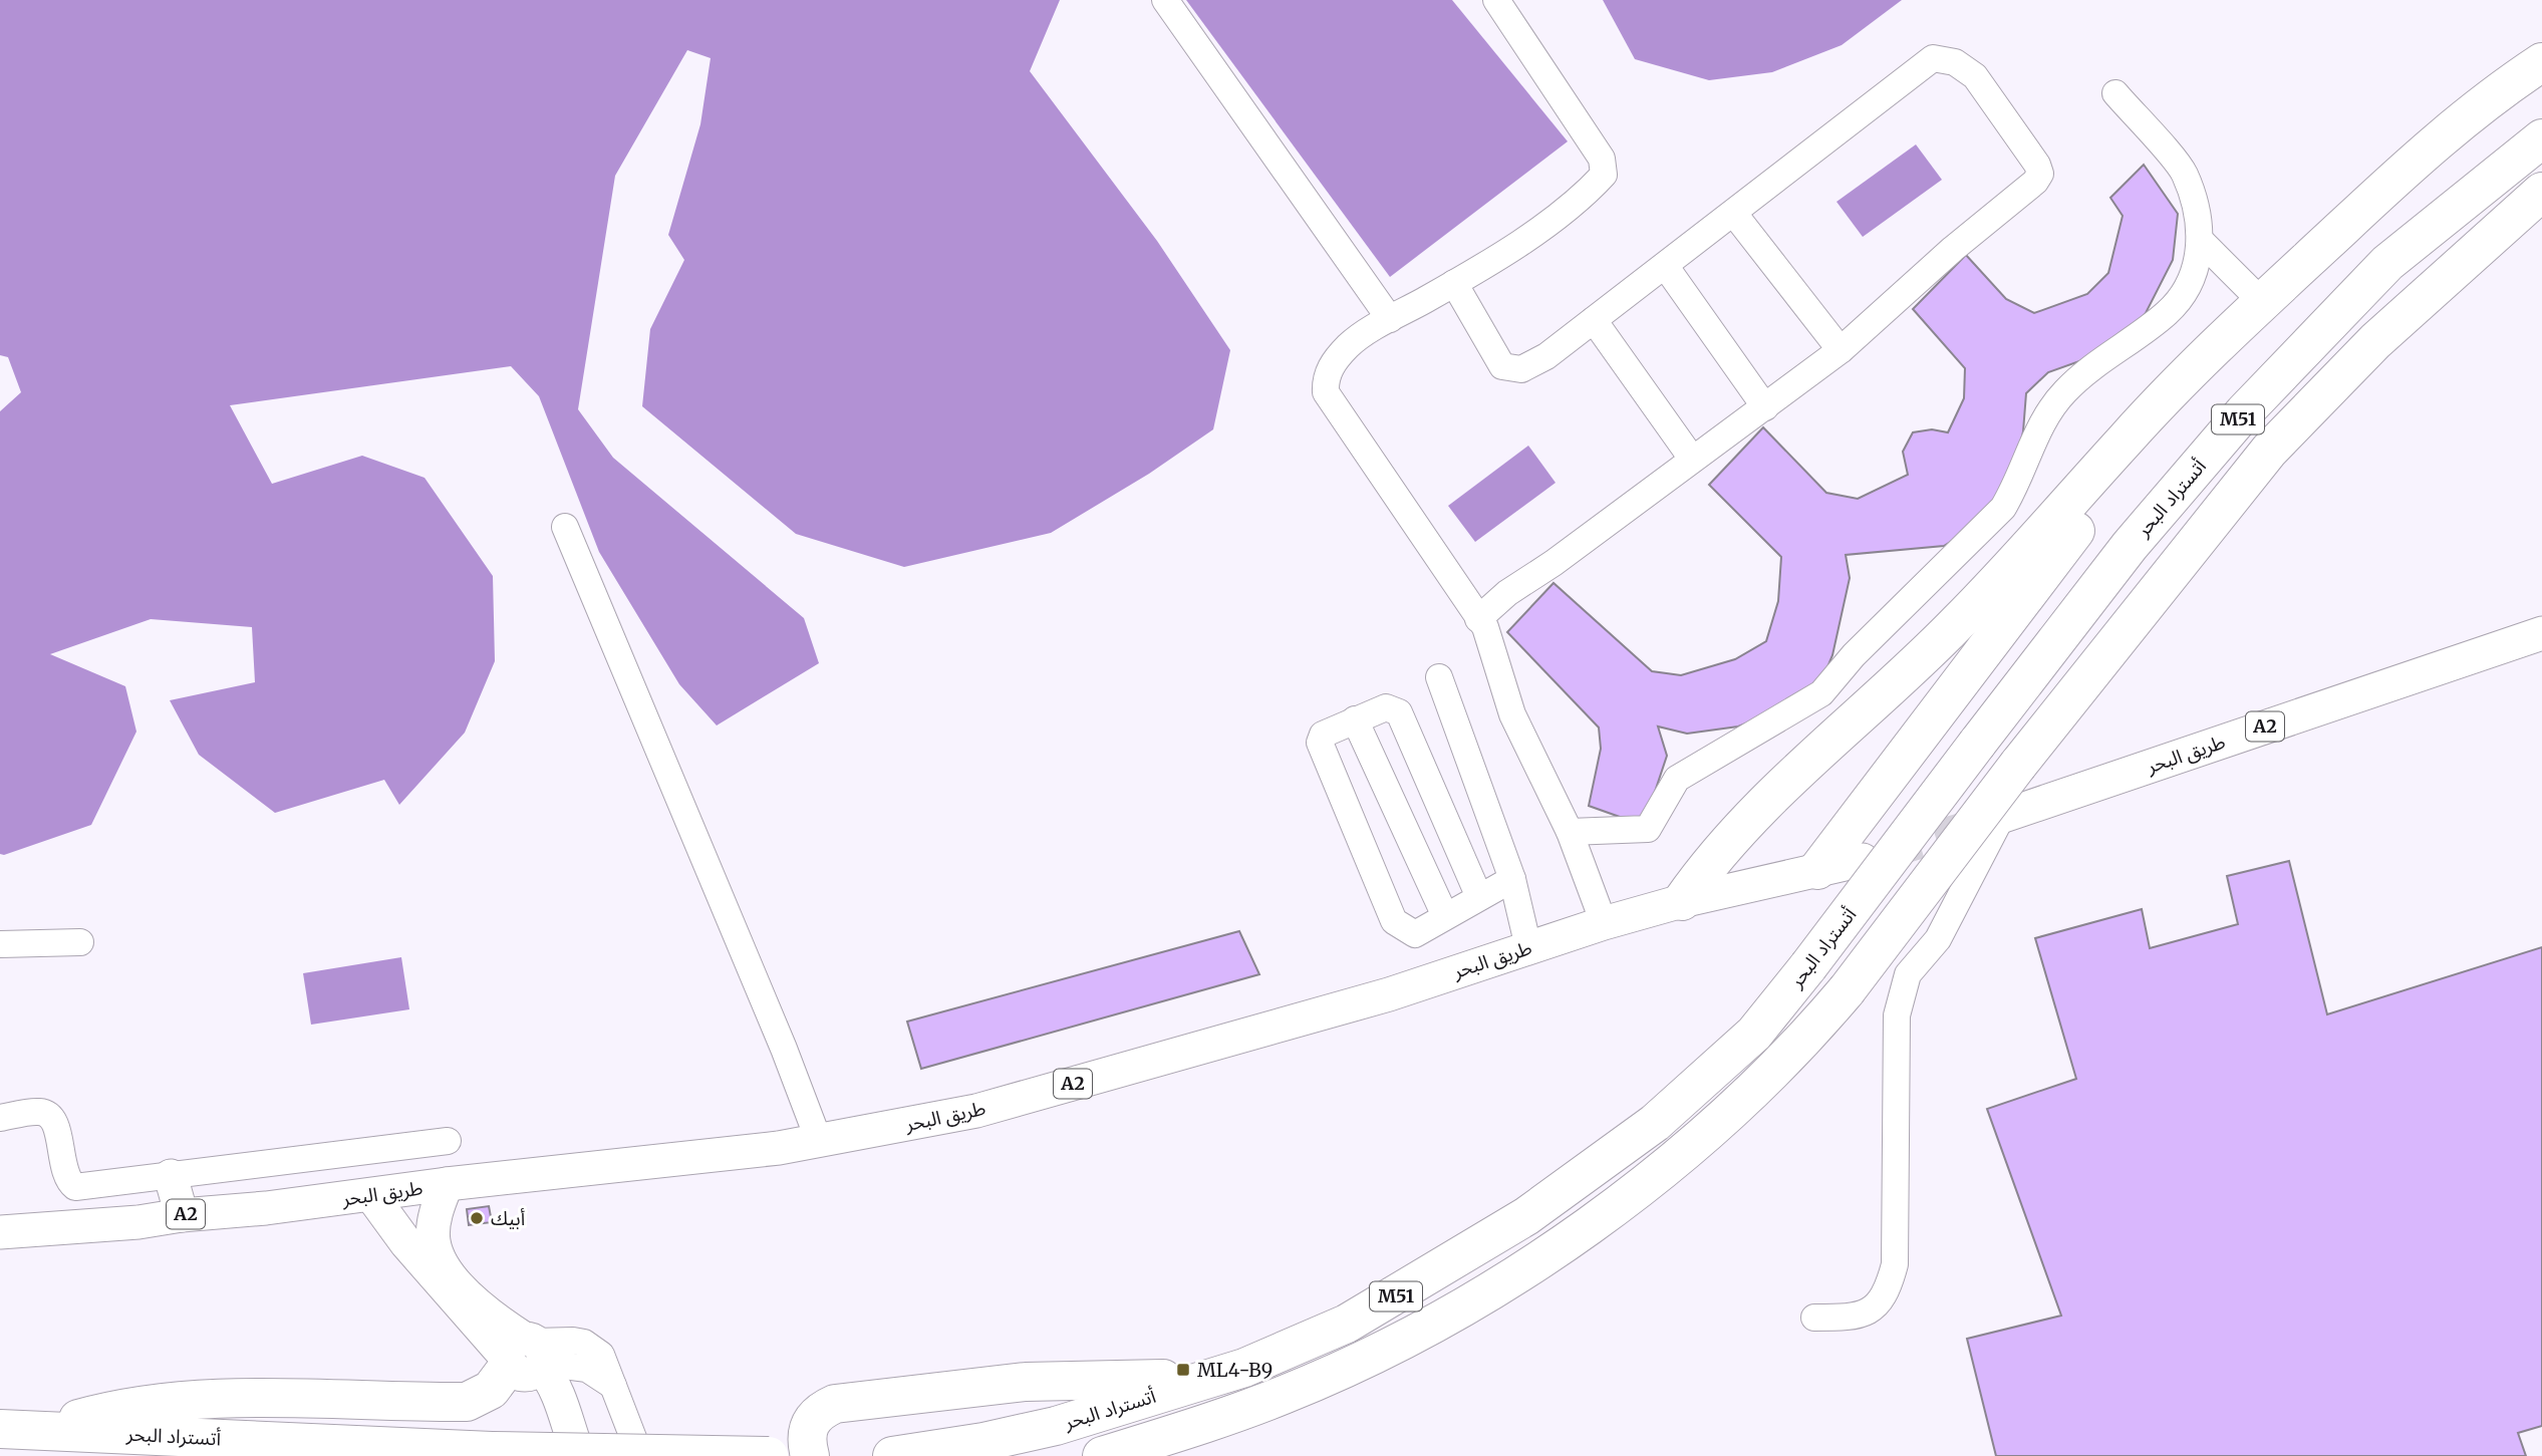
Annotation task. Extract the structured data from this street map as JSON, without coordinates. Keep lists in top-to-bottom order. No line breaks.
{"streets":{"highway":["M51","أتستراد البحر"],"main road":["A2","طريق البحر"]},"places":{"other":["أبيك"],"transit":["ML4-B9"]}}
